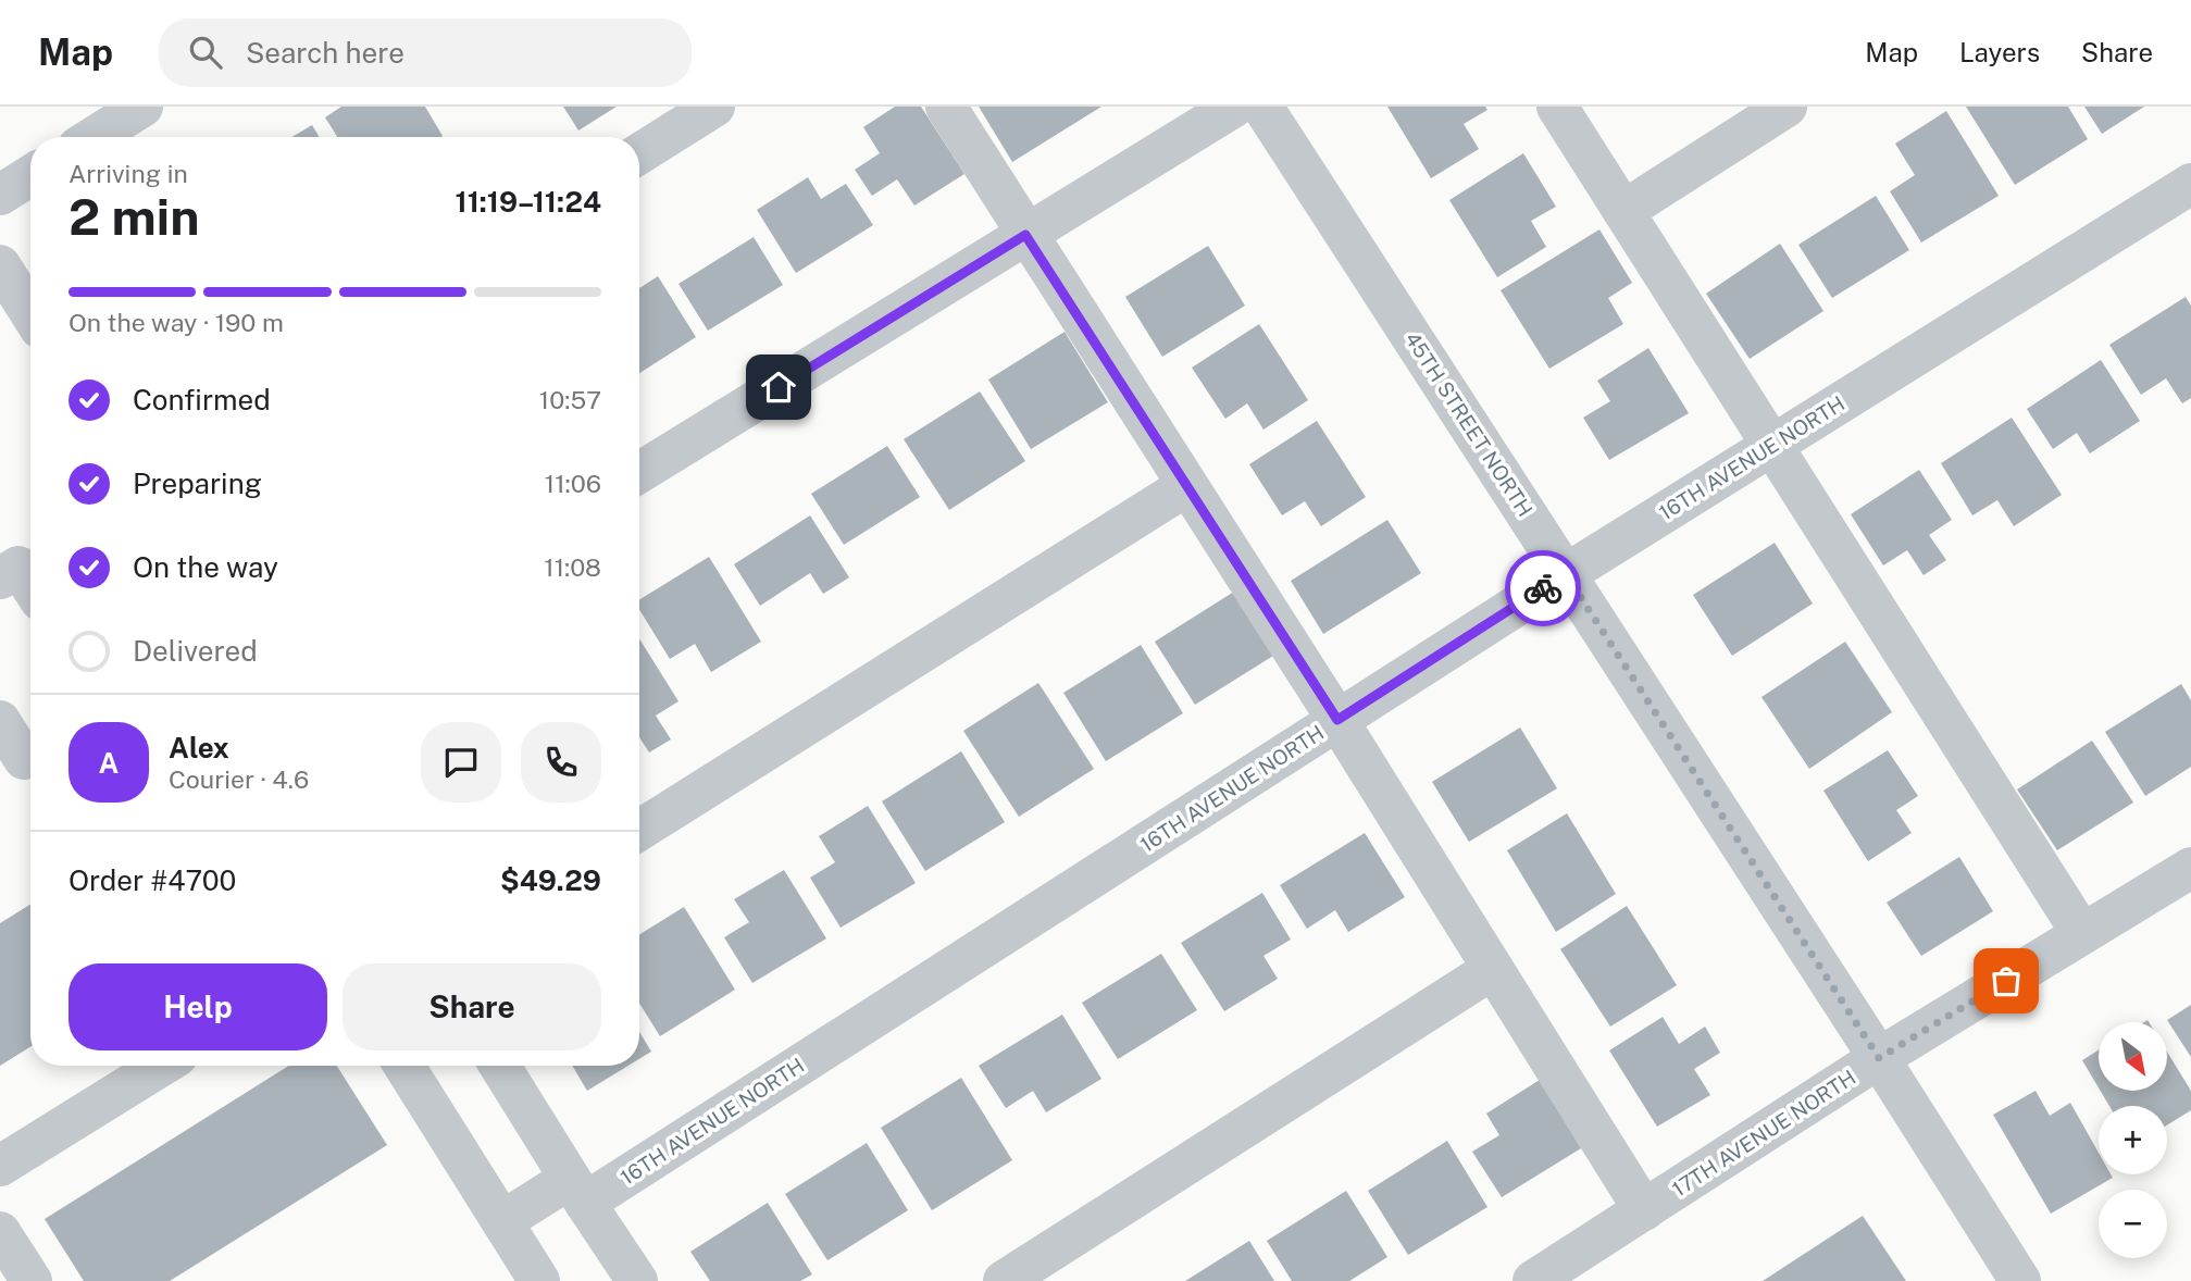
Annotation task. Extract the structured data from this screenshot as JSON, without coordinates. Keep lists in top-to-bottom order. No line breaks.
{"streets":{"street":["45TH STREET NORTH","16TH AVENUE NORTH","17TH AVENUE NORTH"]},"crossings":[["45TH STREET NORTH","16TH AVENUE NORTH"],["45TH STREET NORTH","17TH AVENUE NORTH"]],"north":"bottom right","page":{"header":"Map","search":"Search here","nav":["Map","Layers","Share"],"heading":["2 min","Arriving in","11:19–11:24"],"panel":["Alex","Courier · 4.6","Order #4700","$49.29"],"bar":"On the way · 190 m","list":[["Confirmed","10:57"],["Preparing","11:06"],["On the way","11:08"],"Delivered"],"round":"A","buttons":["Help","Share"],"map_buttons":["+","−"]}}
